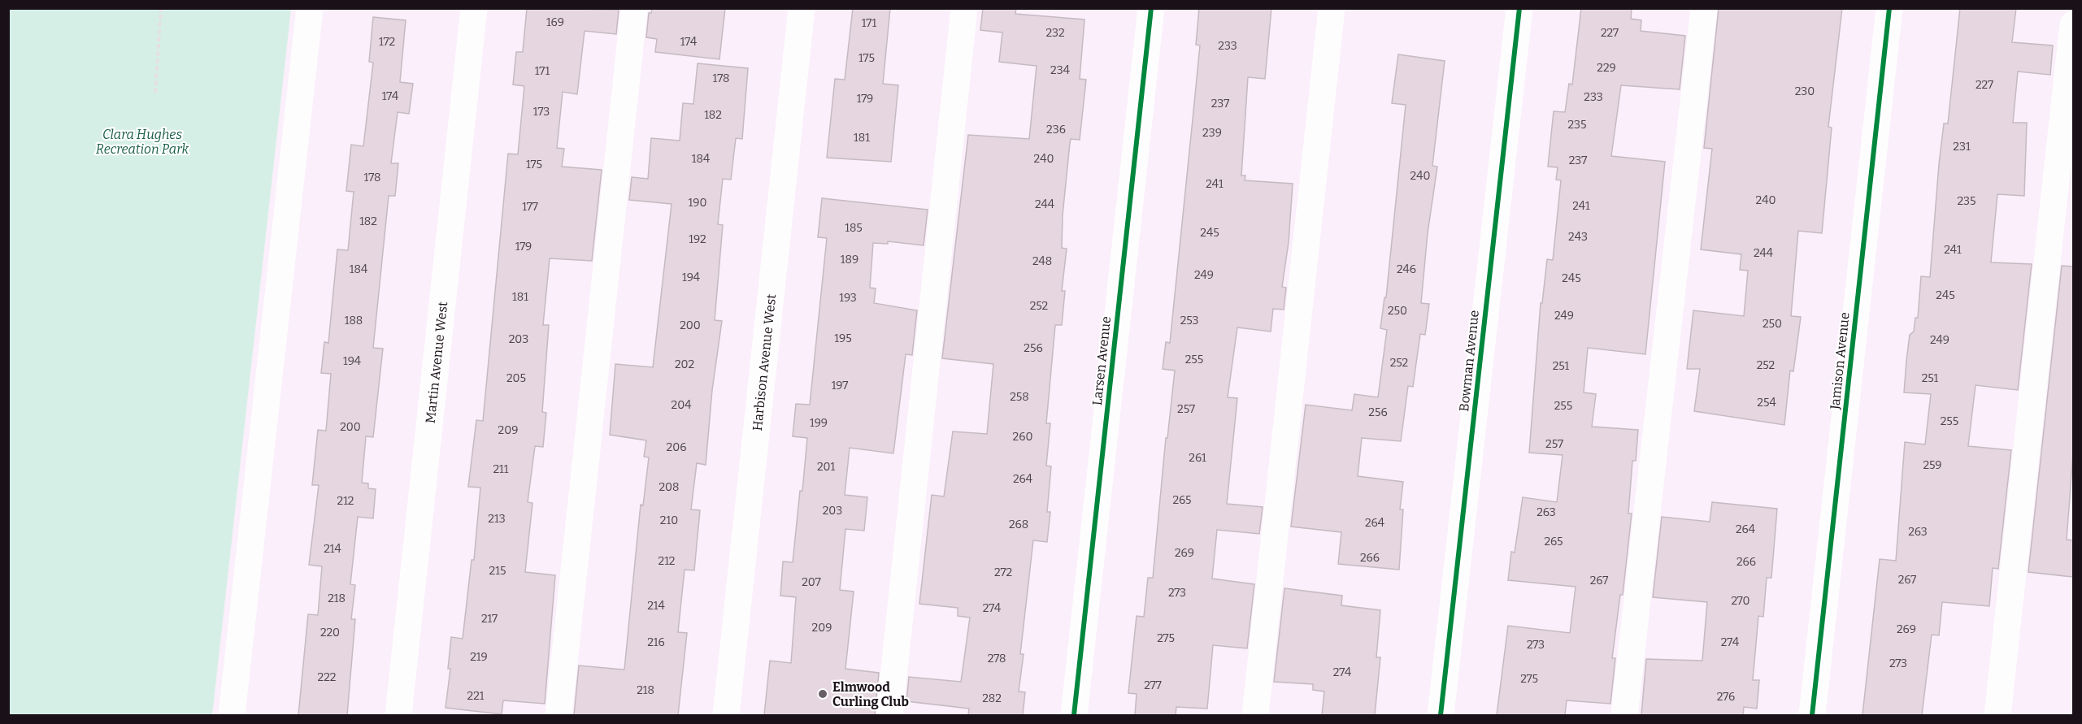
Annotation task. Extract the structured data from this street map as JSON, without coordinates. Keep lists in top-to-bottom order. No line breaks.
{"streets":{"street":["Larsen Avenue","Bowman Avenue","Jamison Avenue","Martin Avenue West","Harbison Avenue West"]},"parks":["Clara Hughes Recreation Park"],"places":["Elmwood Curling Club"],"house_numbers":["169","171","232","227","172","174","233","175","229","234","171","178","227","230","174","233","179","237","173","182","235","236","239","181","231","184","240","237","175","240","178","241","240","235","190","244","241","177","182","185","245","243","192","179","241","244","189","248","184","246","249","194","245","245","181","193","252","250","249","188","253","250","200","195","203","249","256","255","194","252","202","252","251","205","251","197","258","254","204","255","257","256","255","199","200","209","260","257","206","261","259","201","211","264","208","265","212","203","263","213","210","264","268","264","263","265","214","269","266","212","266","215","272","267","267","207","273","218","270","214","274","217","209","269","220","275","216","274","273","219","278","273","274","222","275","277","218","221","276","282"]}
